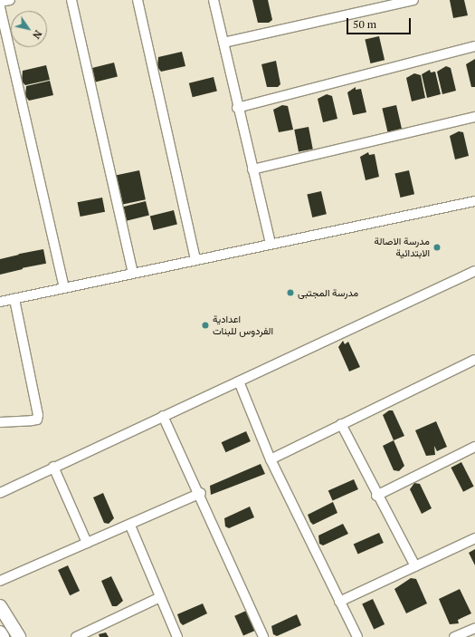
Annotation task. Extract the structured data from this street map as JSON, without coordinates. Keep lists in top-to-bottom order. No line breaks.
{"places":["مدرسة الاصالة الابتدائية","مدرسة المجتبى","اعدادية الفردوس للبنات"],"scale_bar":"50 m","north":"bottom right"}
